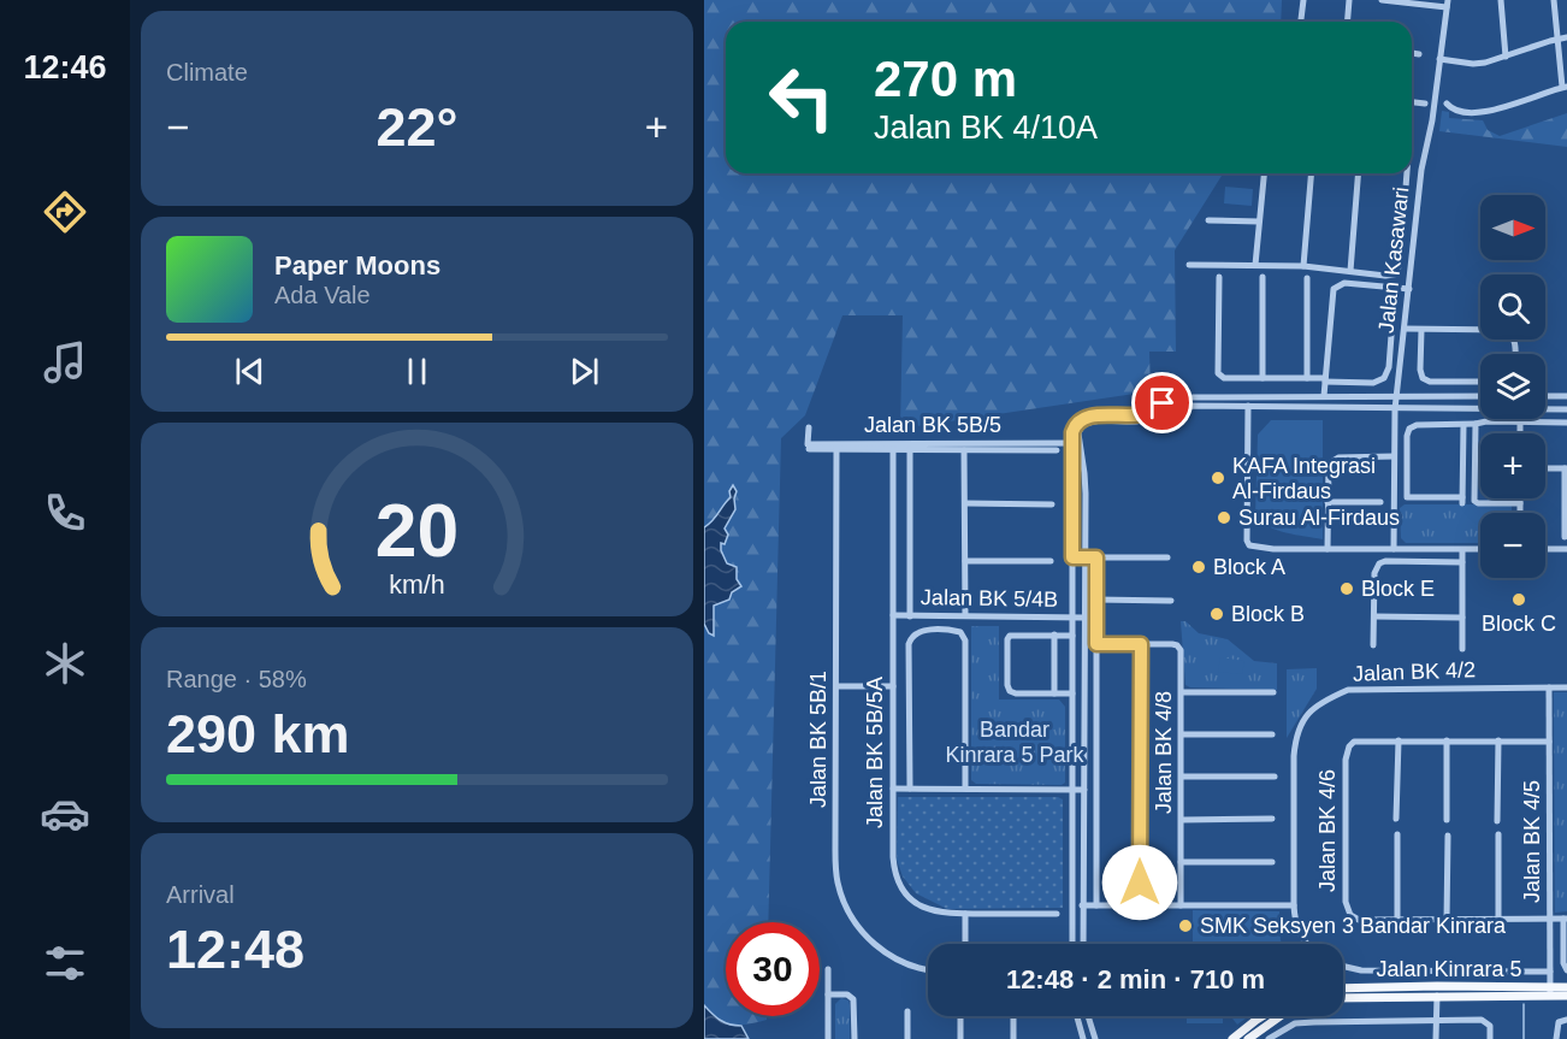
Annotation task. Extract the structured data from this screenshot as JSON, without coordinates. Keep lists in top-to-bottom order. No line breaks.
{"streets":{"main road":["Jalan Kinrara 5"],"street":["Jalan Kasawari","Jalan BK 5B/5","Jalan BK 5/4B","Jalan BK 4/2","Jalan BK 5B/1","Jalan BK 5B/5A","Jalan BK 4/8","Jalan BK 4/6","Jalan BK 4/5"]},"crossings":[["Jalan BK 5B/5","Jalan BK 5B/1"],["Jalan BK 5B/5","Jalan BK 5B/5A"],["Jalan BK 5/4B","Jalan BK 5B/5A"],["Jalan BK 4/2","Jalan BK 4/5"],["Jalan BK 4/6","Jalan BK 4/5"],["Jalan BK 4/5","Jalan Kinrara 5"]],"parks":["Bandar Kinrara 5 Park"],"places":["KAFA Integrasi Al-Firdaus","Surau Al-Firdaus","Block A","Block E","Block C","Block B","SMK Seksyen 3 Bandar Kinrara"],"north":"right","page":{"tabs":"12:46","tile":["Climate",["Range · 58%","290 km"],["Arrival","12:48"]],"turn":["270 m","Jalan BK 4/10A"],"heat":["−","22°","+"],"map_buttons":["+","−"],"song":["Paper Moons","Ada Vale"],"limit":"30","trip":"12:48 · 2 min · 710 m","gauge":["20","km/h"]}}
